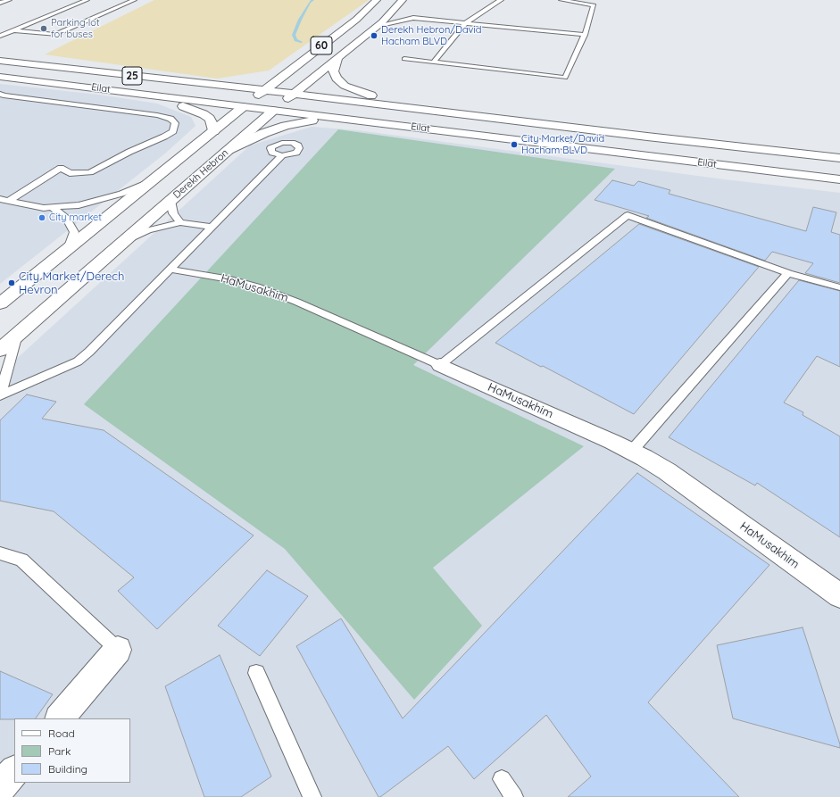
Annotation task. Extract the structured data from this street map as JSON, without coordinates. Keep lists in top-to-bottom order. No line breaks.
{"streets":{"main road":["60","25","Eilat","Derekh Hebron","HaMusakhim"]},"crossings":[["60","Eilat"],["Eilat","Derekh Hebron"]],"places":["Parking lot for buses","Derekh Hebron/David Hacham BLVD","City Market/David Hacham BLVD","City market","City Market/Derech Hevron"],"legend":["Road","Park","Building"]}
